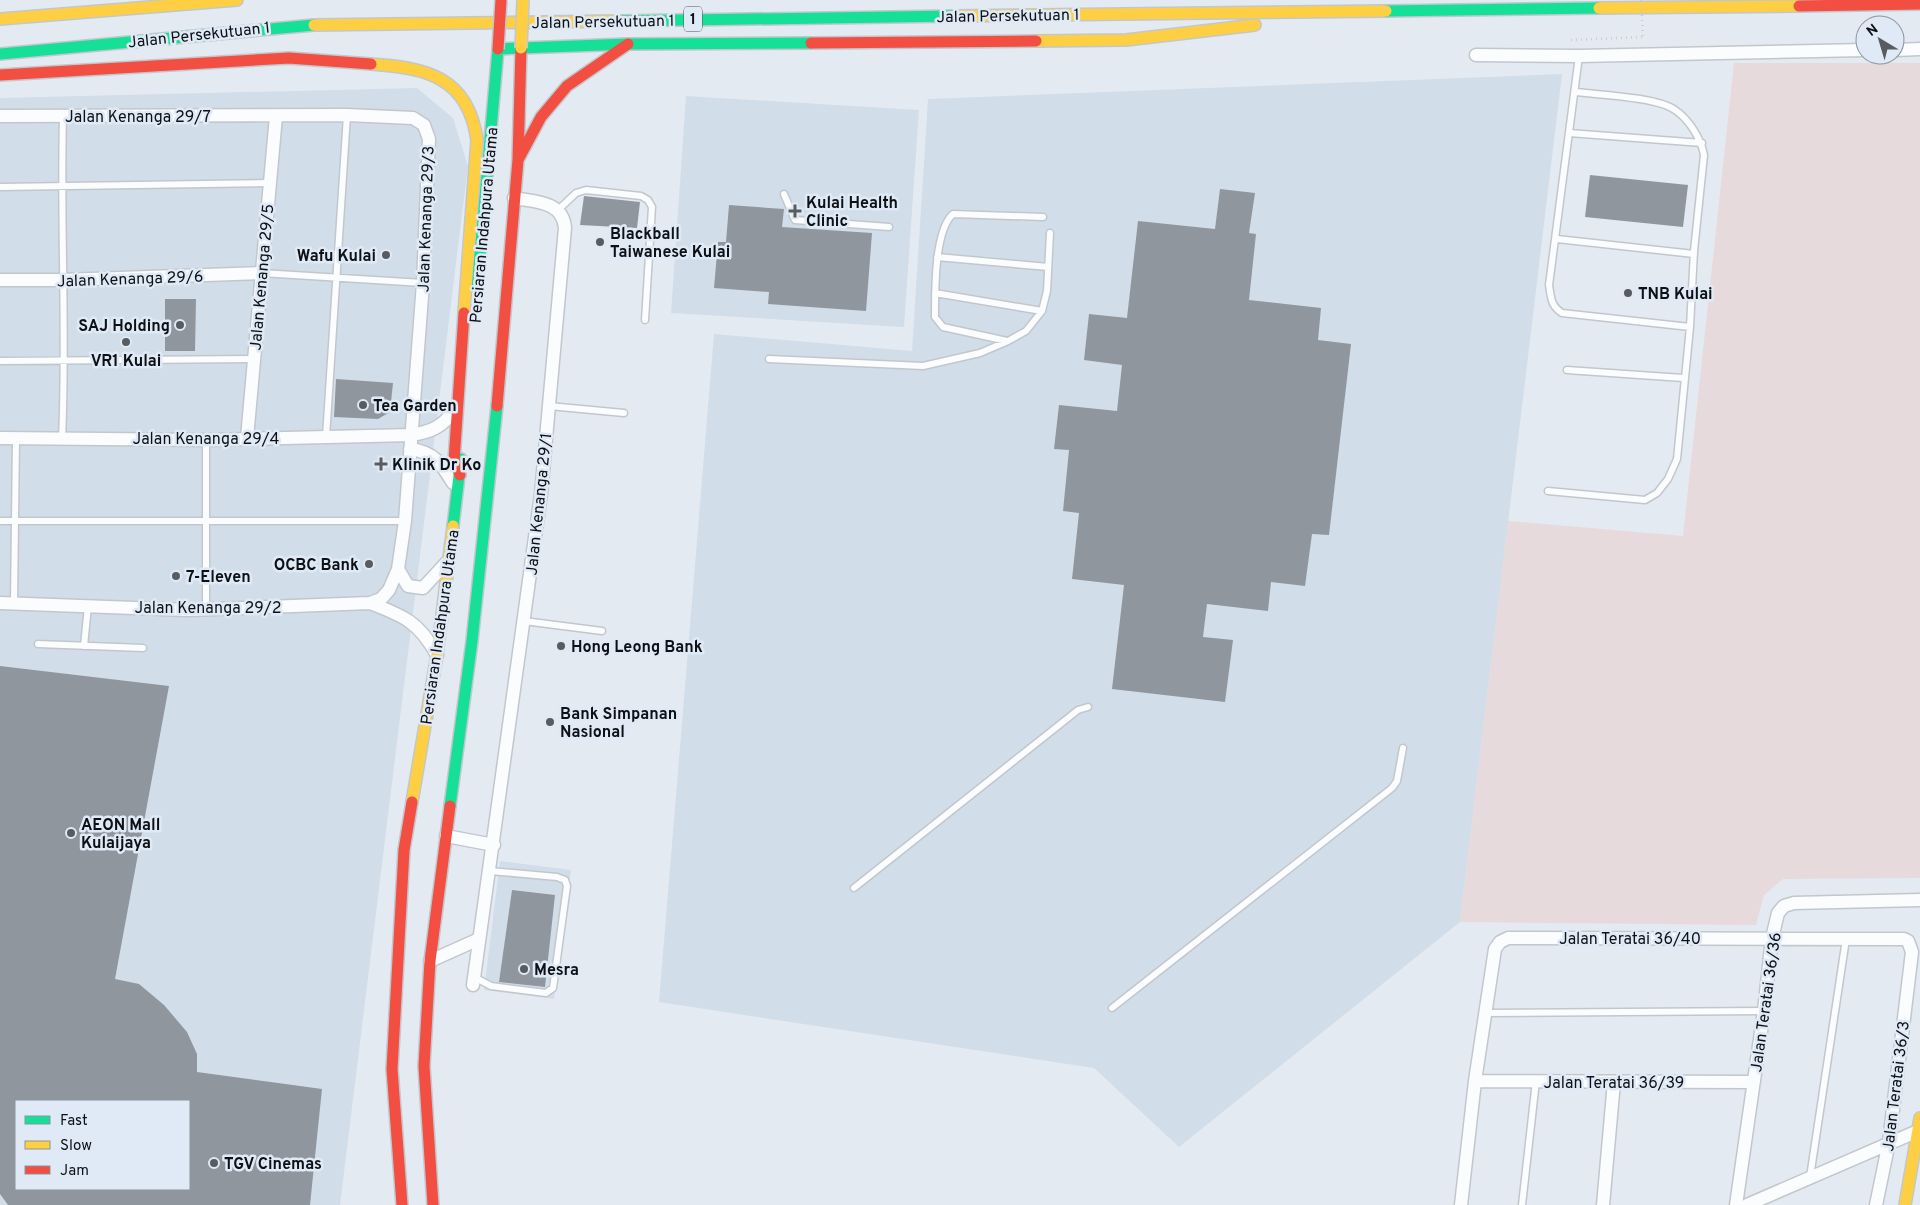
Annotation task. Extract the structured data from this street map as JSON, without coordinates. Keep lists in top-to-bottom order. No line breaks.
{"streets":{"main road":["Jalan Persekutuan 1","1","Persiaran Indahpura Utama"],"street":["Jalan Kenanga 29/7","Jalan Kenanga 29/3","Jalan Kenanga 29/5","Jalan Kenanga 29/6","Jalan Kenanga 29/4","Jalan Kenanga 29/1","Jalan Kenanga 29/2","Jalan Teratai 36/40","Jalan Teratai 36/36","Jalan Teratai 36/39","Jalan Teratai 36/3"]},"crossings":[["Jalan Persekutuan 1","1"],["Jalan Kenanga 29/7","Jalan Kenanga 29/3"],["Jalan Kenanga 29/7","Jalan Kenanga 29/5"],["Jalan Kenanga 29/3","Jalan Kenanga 29/5"],["Jalan Kenanga 29/3","Jalan Kenanga 29/4"],["Jalan Kenanga 29/5","Jalan Kenanga 29/6"],["Jalan Kenanga 29/5","Jalan Kenanga 29/4"],["Jalan Teratai 36/40","Jalan Teratai 36/36"],["Jalan Teratai 36/40","Jalan Teratai 36/39"],["Jalan Teratai 36/40","Jalan Teratai 36/3"],["Jalan Teratai 36/36","Jalan Teratai 36/39"]],"places":{"health":["Kulai Health Clinic","Klinik Dr Ko"],"other":["Blackball Taiwanese Kulai","Wafu Kulai","TNB Kulai","SAJ Holding","VR1 Kulai","Tea Garden","OCBC Bank","7-Eleven","Hong Leong Bank","Bank Simpanan Nasional","AEON Mall Kulaijaya","Mesra","TGV Cinemas"]},"legend":["Fast","Slow","Jam"],"north":"top left"}
